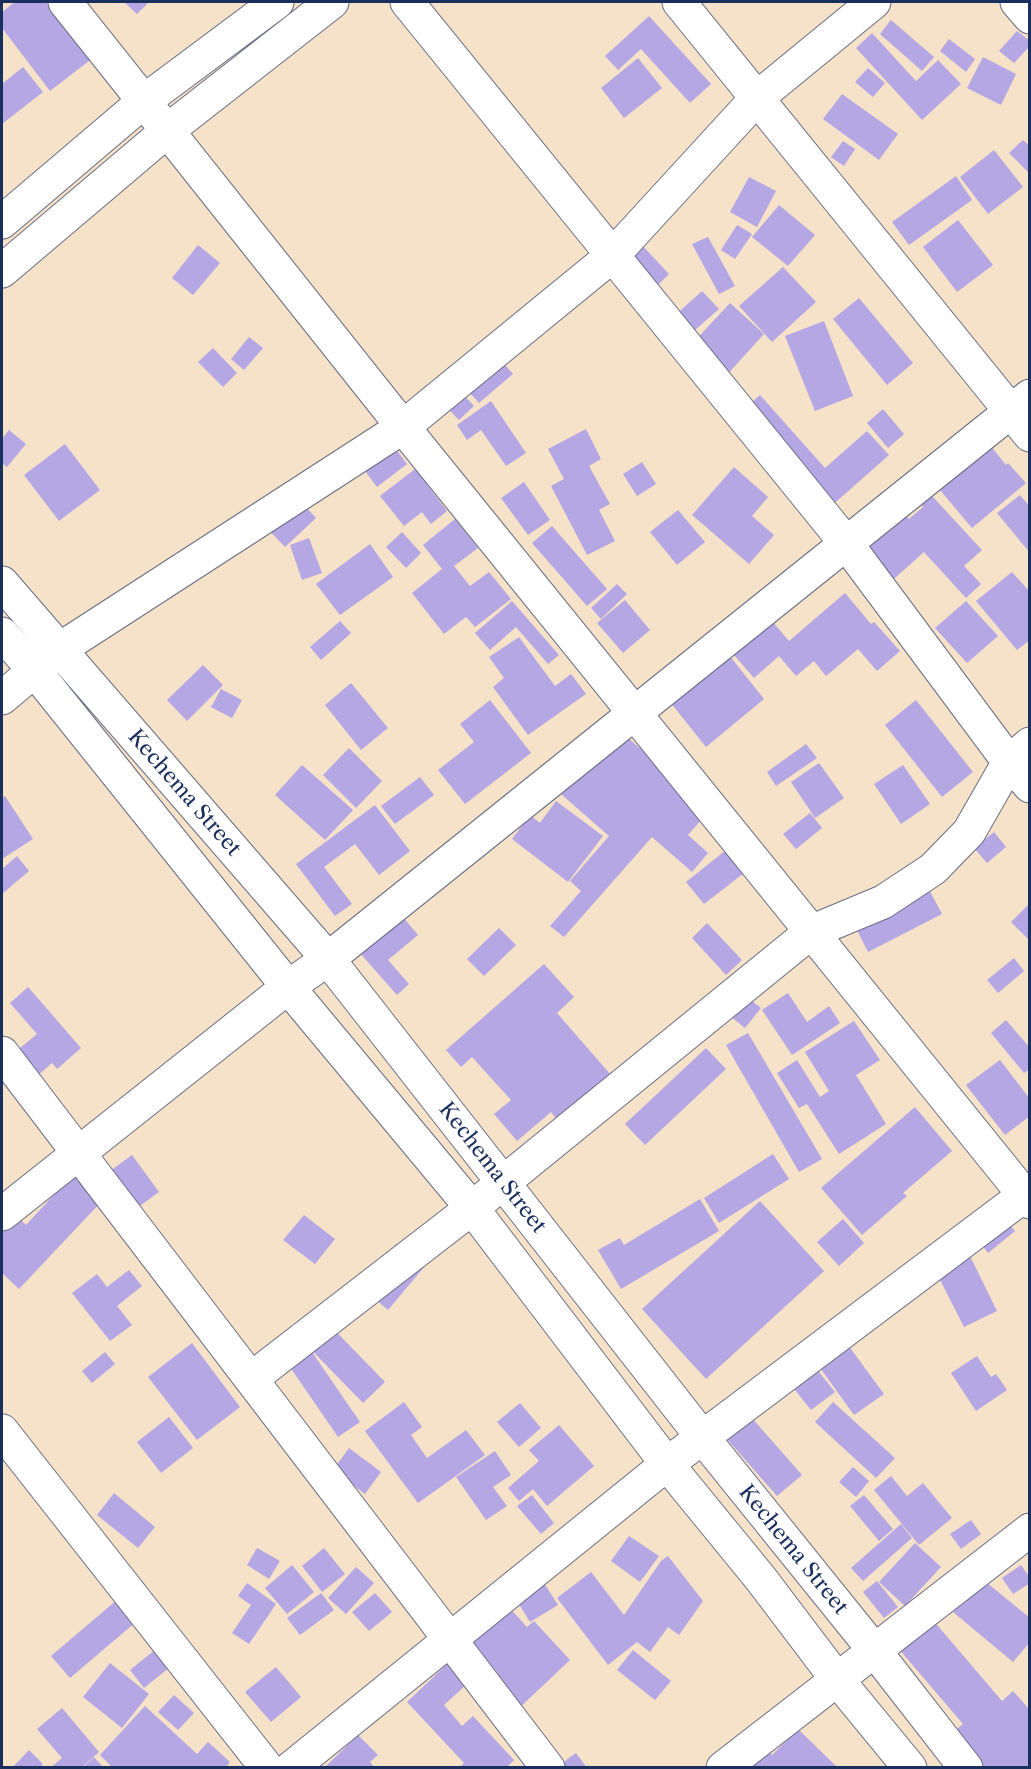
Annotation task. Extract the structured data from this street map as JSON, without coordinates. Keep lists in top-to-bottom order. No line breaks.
{"streets":{"street":["Kechema Street"]}}
